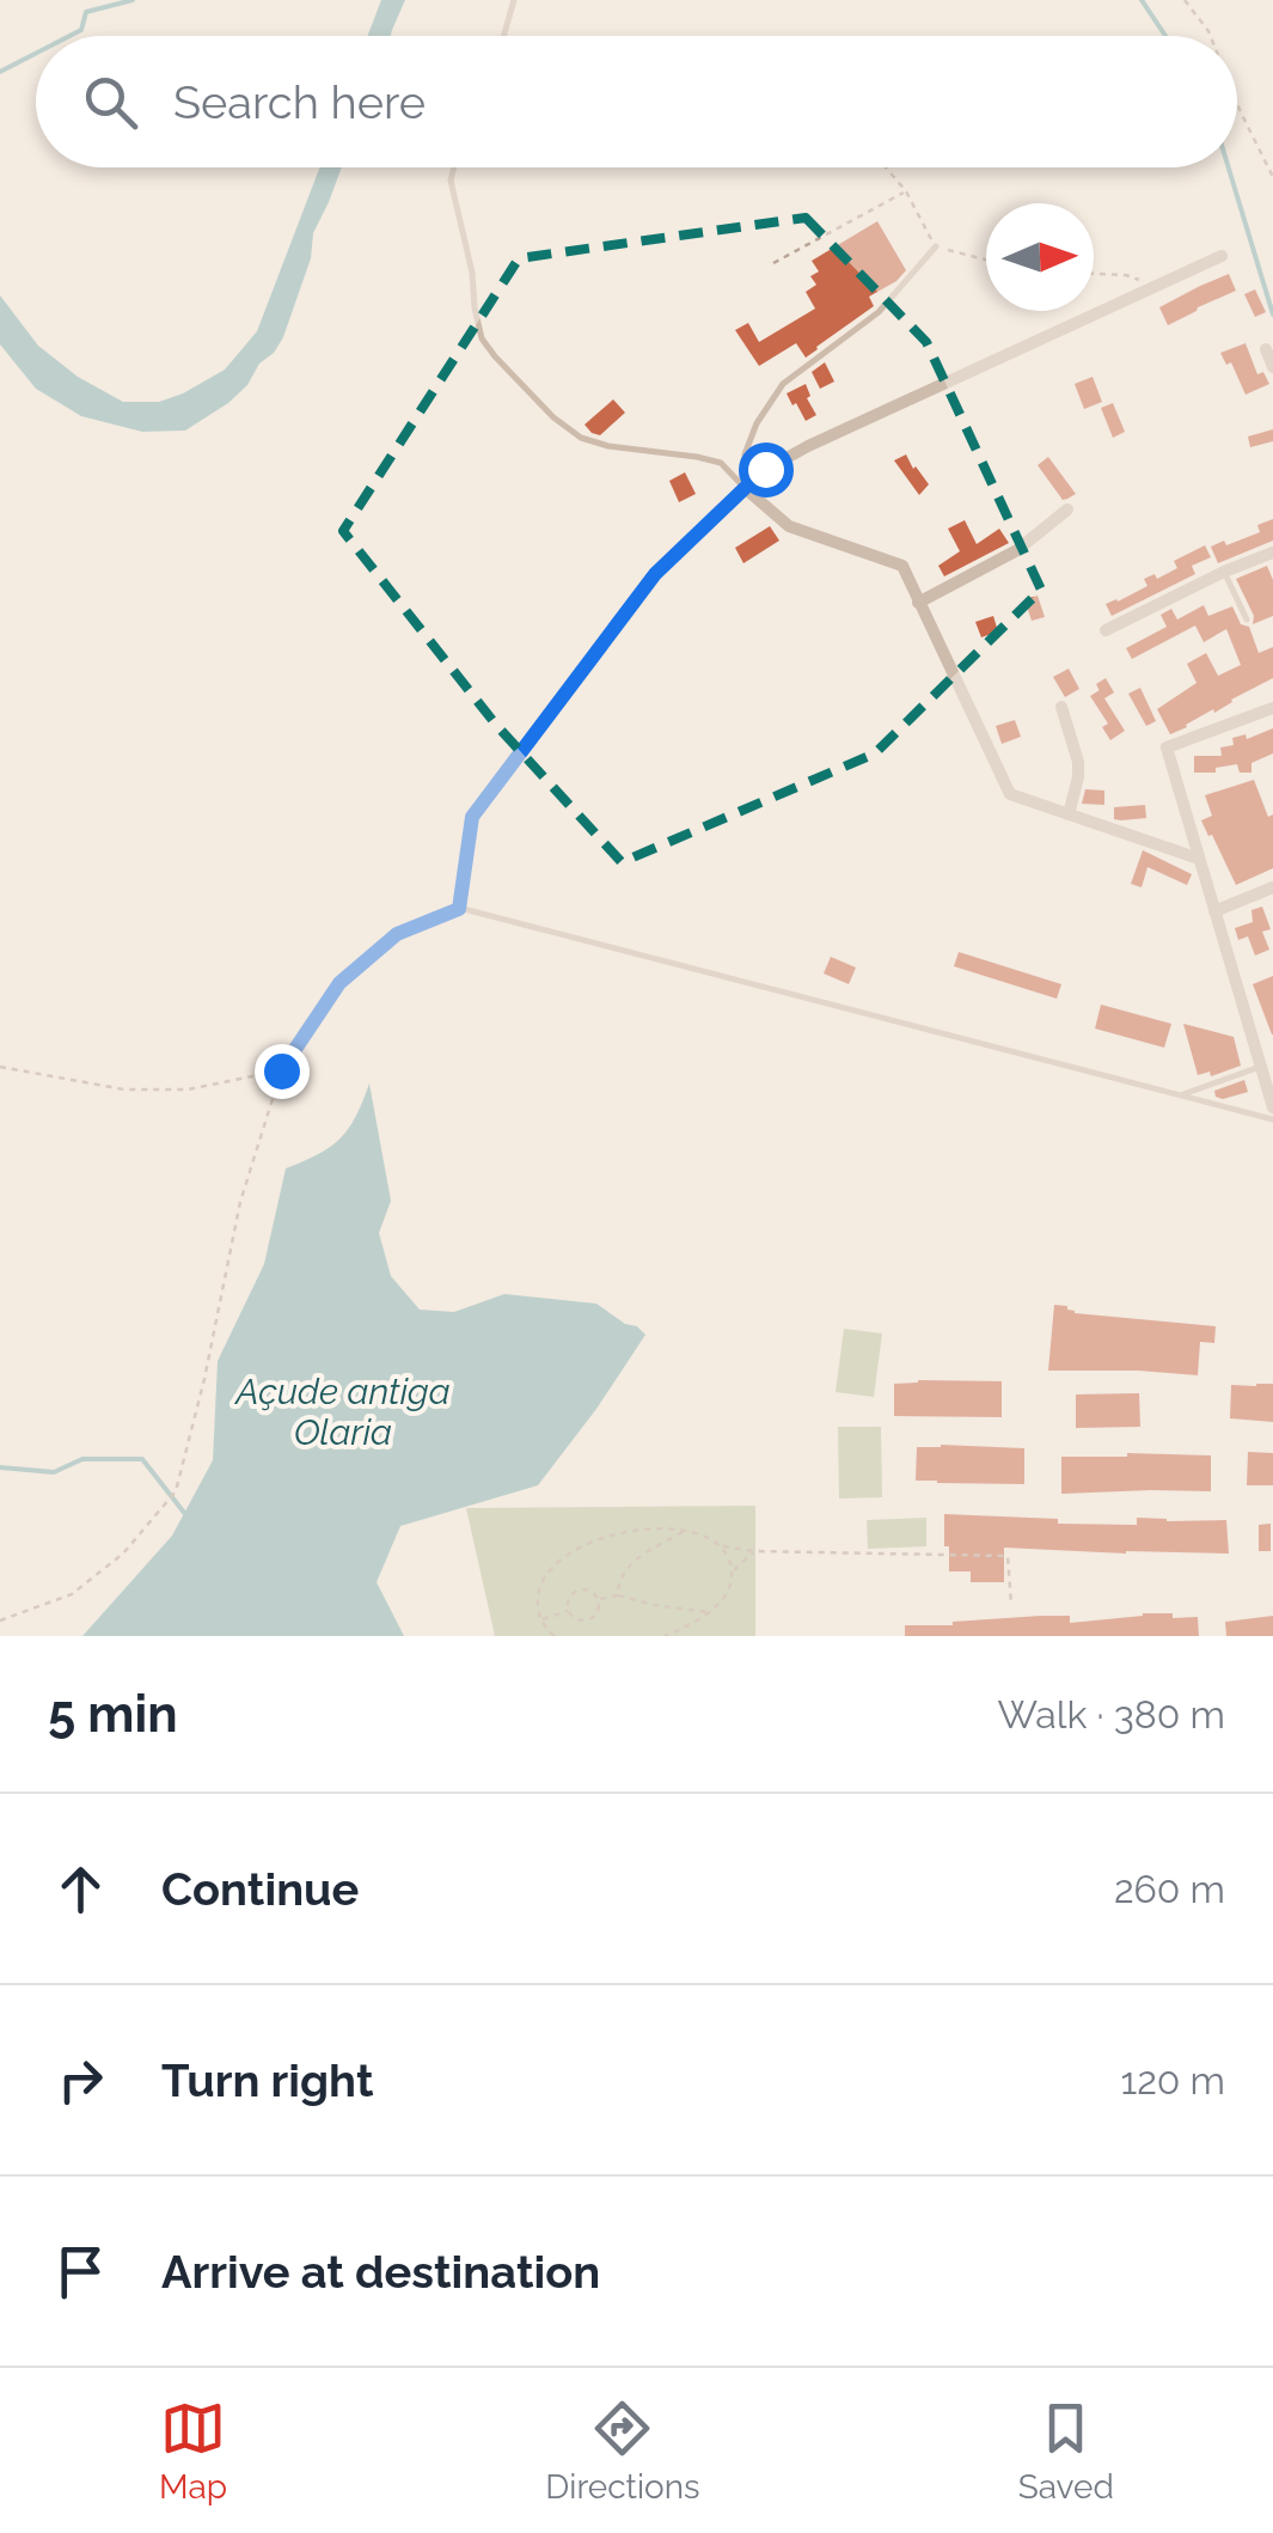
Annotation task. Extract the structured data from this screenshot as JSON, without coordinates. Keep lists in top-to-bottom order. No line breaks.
{"water":["Açude antiga Olaria"],"north":"right","page":{"search":"Search here","heading":["5 min","Walk · 380 m"],"list":[["Continue","260 m"],["Turn right","120 m"],"Arrive at destination"],"nav":["Map","Directions","Saved"]}}
